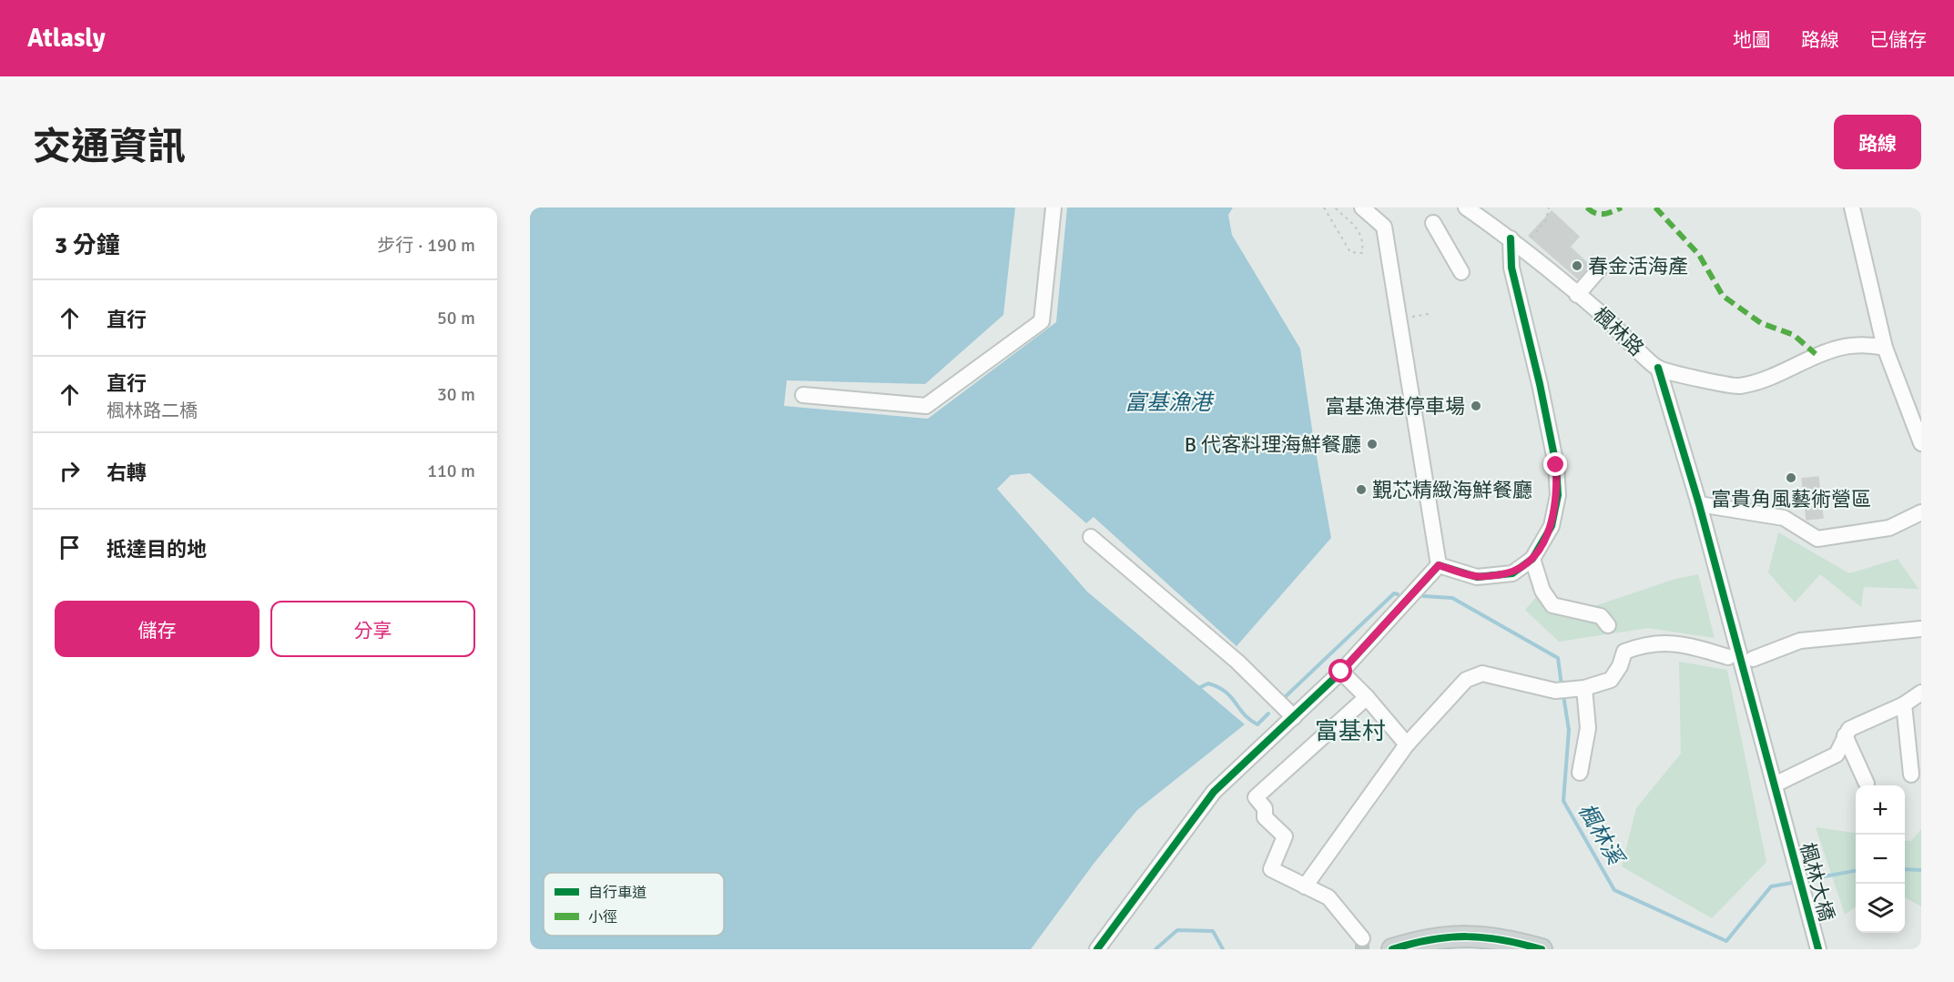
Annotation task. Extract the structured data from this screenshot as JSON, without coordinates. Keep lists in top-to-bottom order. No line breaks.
{"streets":{"street":["楓林路","楓林大橋"]},"crossings":[["楓林路","楓林大橋"]],"districts":["富基村"],"water":["富基漁港","楓林溪"],"places":["春金活海產","富基漁港停車場","B 代客料理海鮮餐廳","富貴角風藝術營區","覲芯精緻海鮮餐廳"],"legend":["自行車道","小徑"],"page":{"header":"Atlasly","nav":["地圖","路線","已儲存"],"title":"交通資訊","buttons":["路線",["儲存","分享"]],"heading":["3 分鐘","步行 · 190 m"],"list":[["直行","50 m"],["直行","楓林路二橋","30 m"],["右轉","110 m"],"抵達目的地"],"map_buttons":["+","−"]}}
